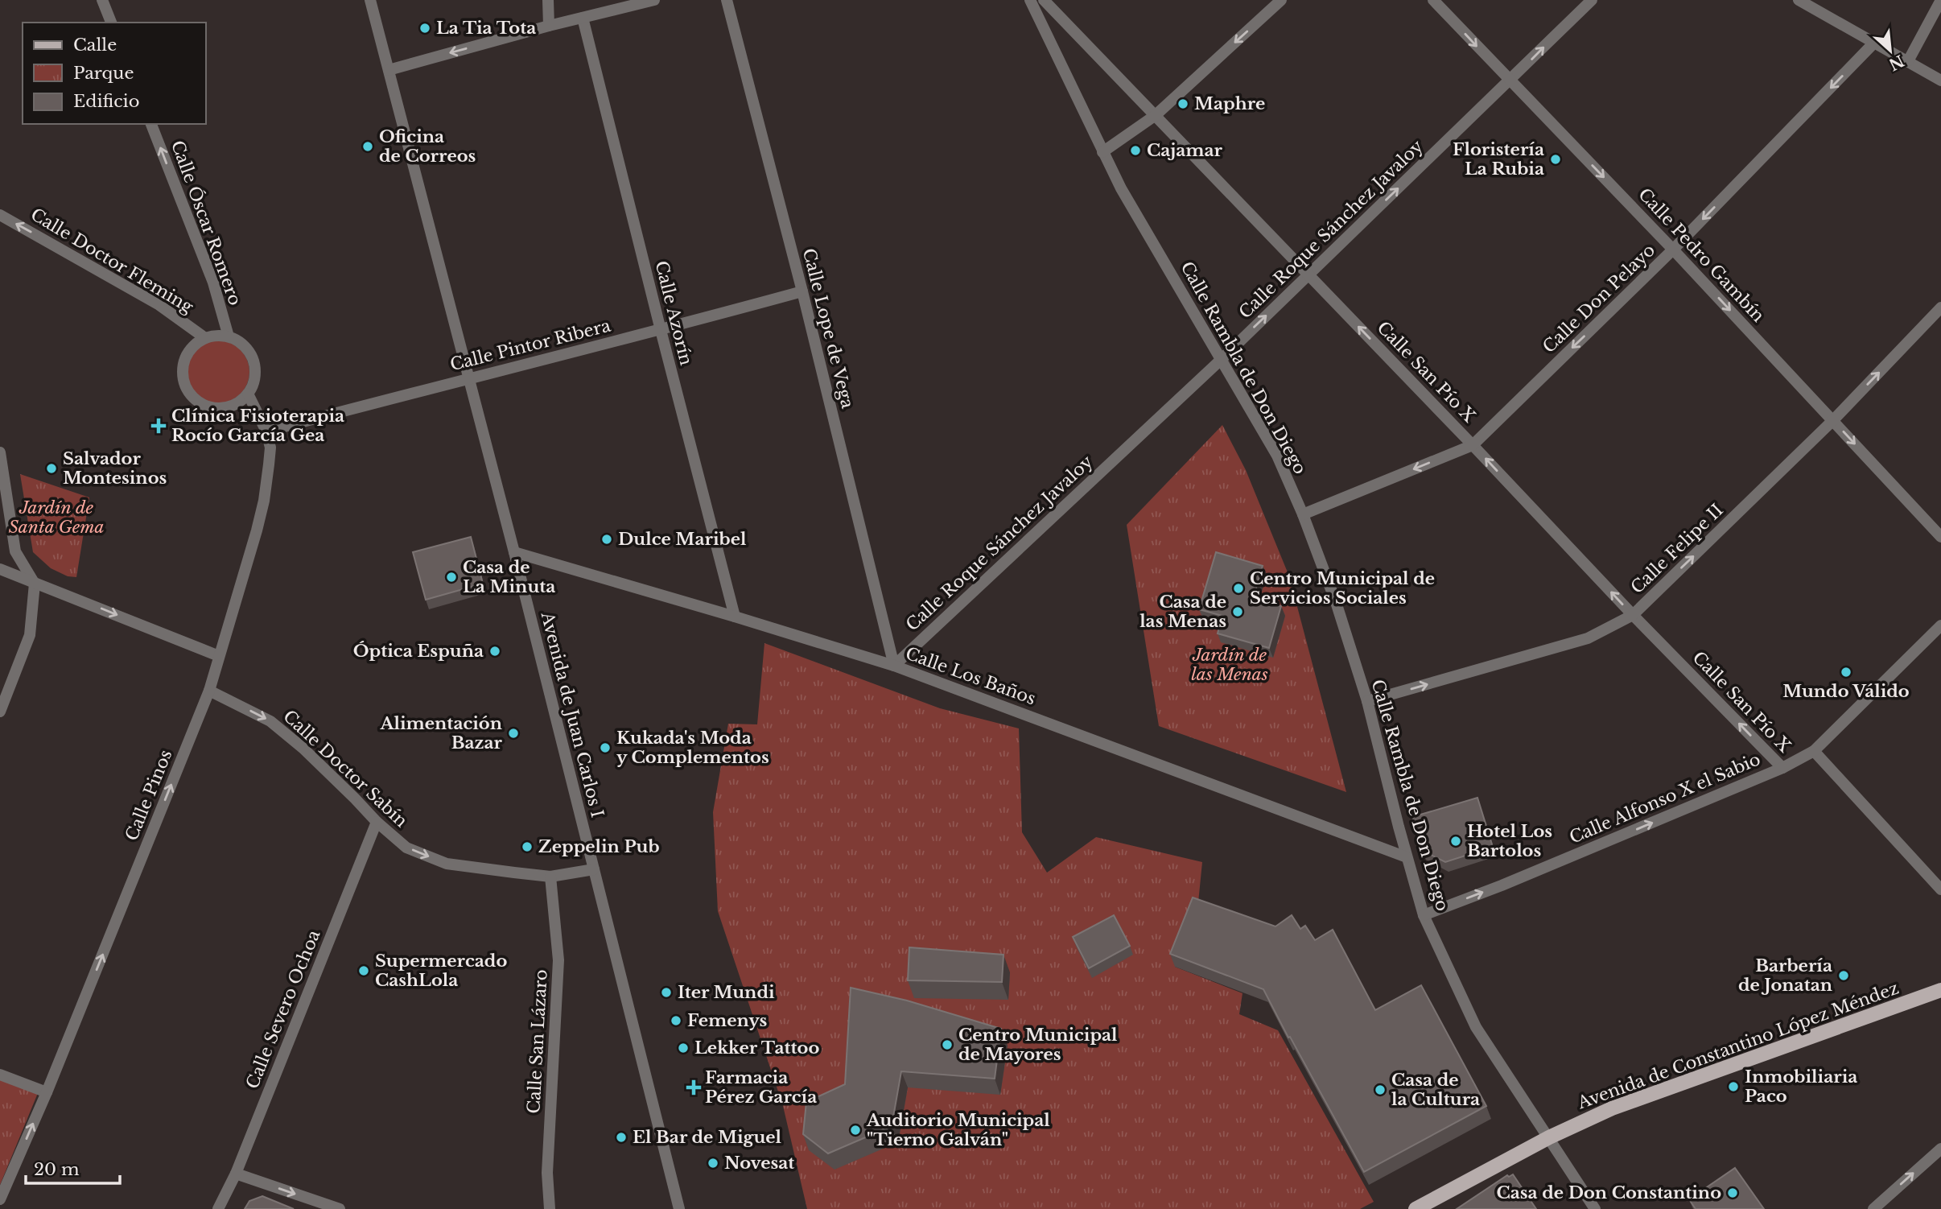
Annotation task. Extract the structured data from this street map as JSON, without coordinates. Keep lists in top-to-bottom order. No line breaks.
{"streets":{"main road":["Avenida de Constantino López Méndez"],"street":["Calle Óscar Romero","Calle Roque Sánchez Javaloy","Calle Pedro Gambín","Calle Doctor Fleming","Calle Don Pelayo","Calle Azorín","Calle Lope de Vega","Calle Pintor Ribera","Calle Rambla de Don Diego","Calle San Pío X","Calle Felipe II","Calle Los Baños","Avenida de Juan Carlos I","Calle Doctor Sabín","Calle Pinos","Calle Alfonso X el Sabio","Calle Severo Ochoa","Calle San Lázaro"]},"crossings":[["Calle Óscar Romero","Calle Doctor Fleming"],["Calle Óscar Romero","Calle Pinos"],["Calle Roque Sánchez Javaloy","Calle Pedro Gambín"],["Calle Roque Sánchez Javaloy","Calle Lope de Vega"],["Calle Roque Sánchez Javaloy","Calle Rambla de Don Diego"],["Calle Roque Sánchez Javaloy","Calle San Pío X"],["Calle Roque Sánchez Javaloy","Calle Los Baños"],["Calle Pedro Gambín","Calle Don Pelayo"],["Calle Pedro Gambín","Calle Felipe II"],["Calle Doctor Fleming","Calle Pinos"],["Calle Don Pelayo","Calle Rambla de Don Diego"],["Calle Don Pelayo","Calle San Pío X"],["Calle Azorín","Calle Pintor Ribera"],["Calle Azorín","Calle Los Baños"],["Calle Lope de Vega","Calle Pintor Ribera"],["Calle Lope de Vega","Calle Los Baños"],["Calle Pintor Ribera","Avenida de Juan Carlos I"],["Calle Pintor Ribera","Calle Pinos"],["Calle Rambla de Don Diego","Calle Felipe II"],["Calle Rambla de Don Diego","Calle Los Baños"],["Calle Rambla de Don Diego","Calle Alfonso X el Sabio"],["Calle Rambla de Don Diego","Avenida de Constantino López Méndez"],["Calle San Pío X","Calle Felipe II"],["Calle San Pío X","Calle Alfonso X el Sabio"],["Calle Los Baños","Avenida de Juan Carlos I"],["Avenida de Juan Carlos I","Calle Doctor Sabín"],["Calle Doctor Sabín","Calle Pinos"],["Calle Doctor Sabín","Calle Severo Ochoa"],["Calle Doctor Sabín","Calle San Lázaro"]],"one_way":["Calle Óscar Romero","Calle Roque Sánchez Javaloy","Calle Pedro Gambín","Calle Doctor Fleming","Calle Don Pelayo","Calle San Pío X","Calle Felipe II","Calle Doctor Sabín","Calle Pinos","Calle Alfonso X el Sabio"],"parks":["Jardín de Santa Gema","Jardín de las Menas"],"places":{"other":["La Tia Tota","Maphre","Oficina de Correos","Cajamar","Floristería La Rubia","Salvador Montesinos","Dulce Maribel","Casa de La Minuta","Centro Municipal de Servicios Sociales","Casa de las Menas","Óptica Espuña","Mundo Válido","Alimentación Bazar","Kukada's Moda y Complementos","Hotel Los Bartolos","Zeppelin Pub","Supermercado CashLola","Barbería de Jonatan","Iter Mundi","Femenys","Centro Municipal de Mayores","Lekker Tattoo","Inmobiliaria Paco","Casa de la Cultura","Auditorio Municipal \"Tierno Galván\"","El Bar de Miguel","Novesat","Casa de Don Constantino"],"health":["Clínica Fisioterapia Rocío García Gea","Farmacia Pérez García"]},"legend":["Calle","Parque","Edificio"],"scale_bar":"20 m","north":"bottom right"}
